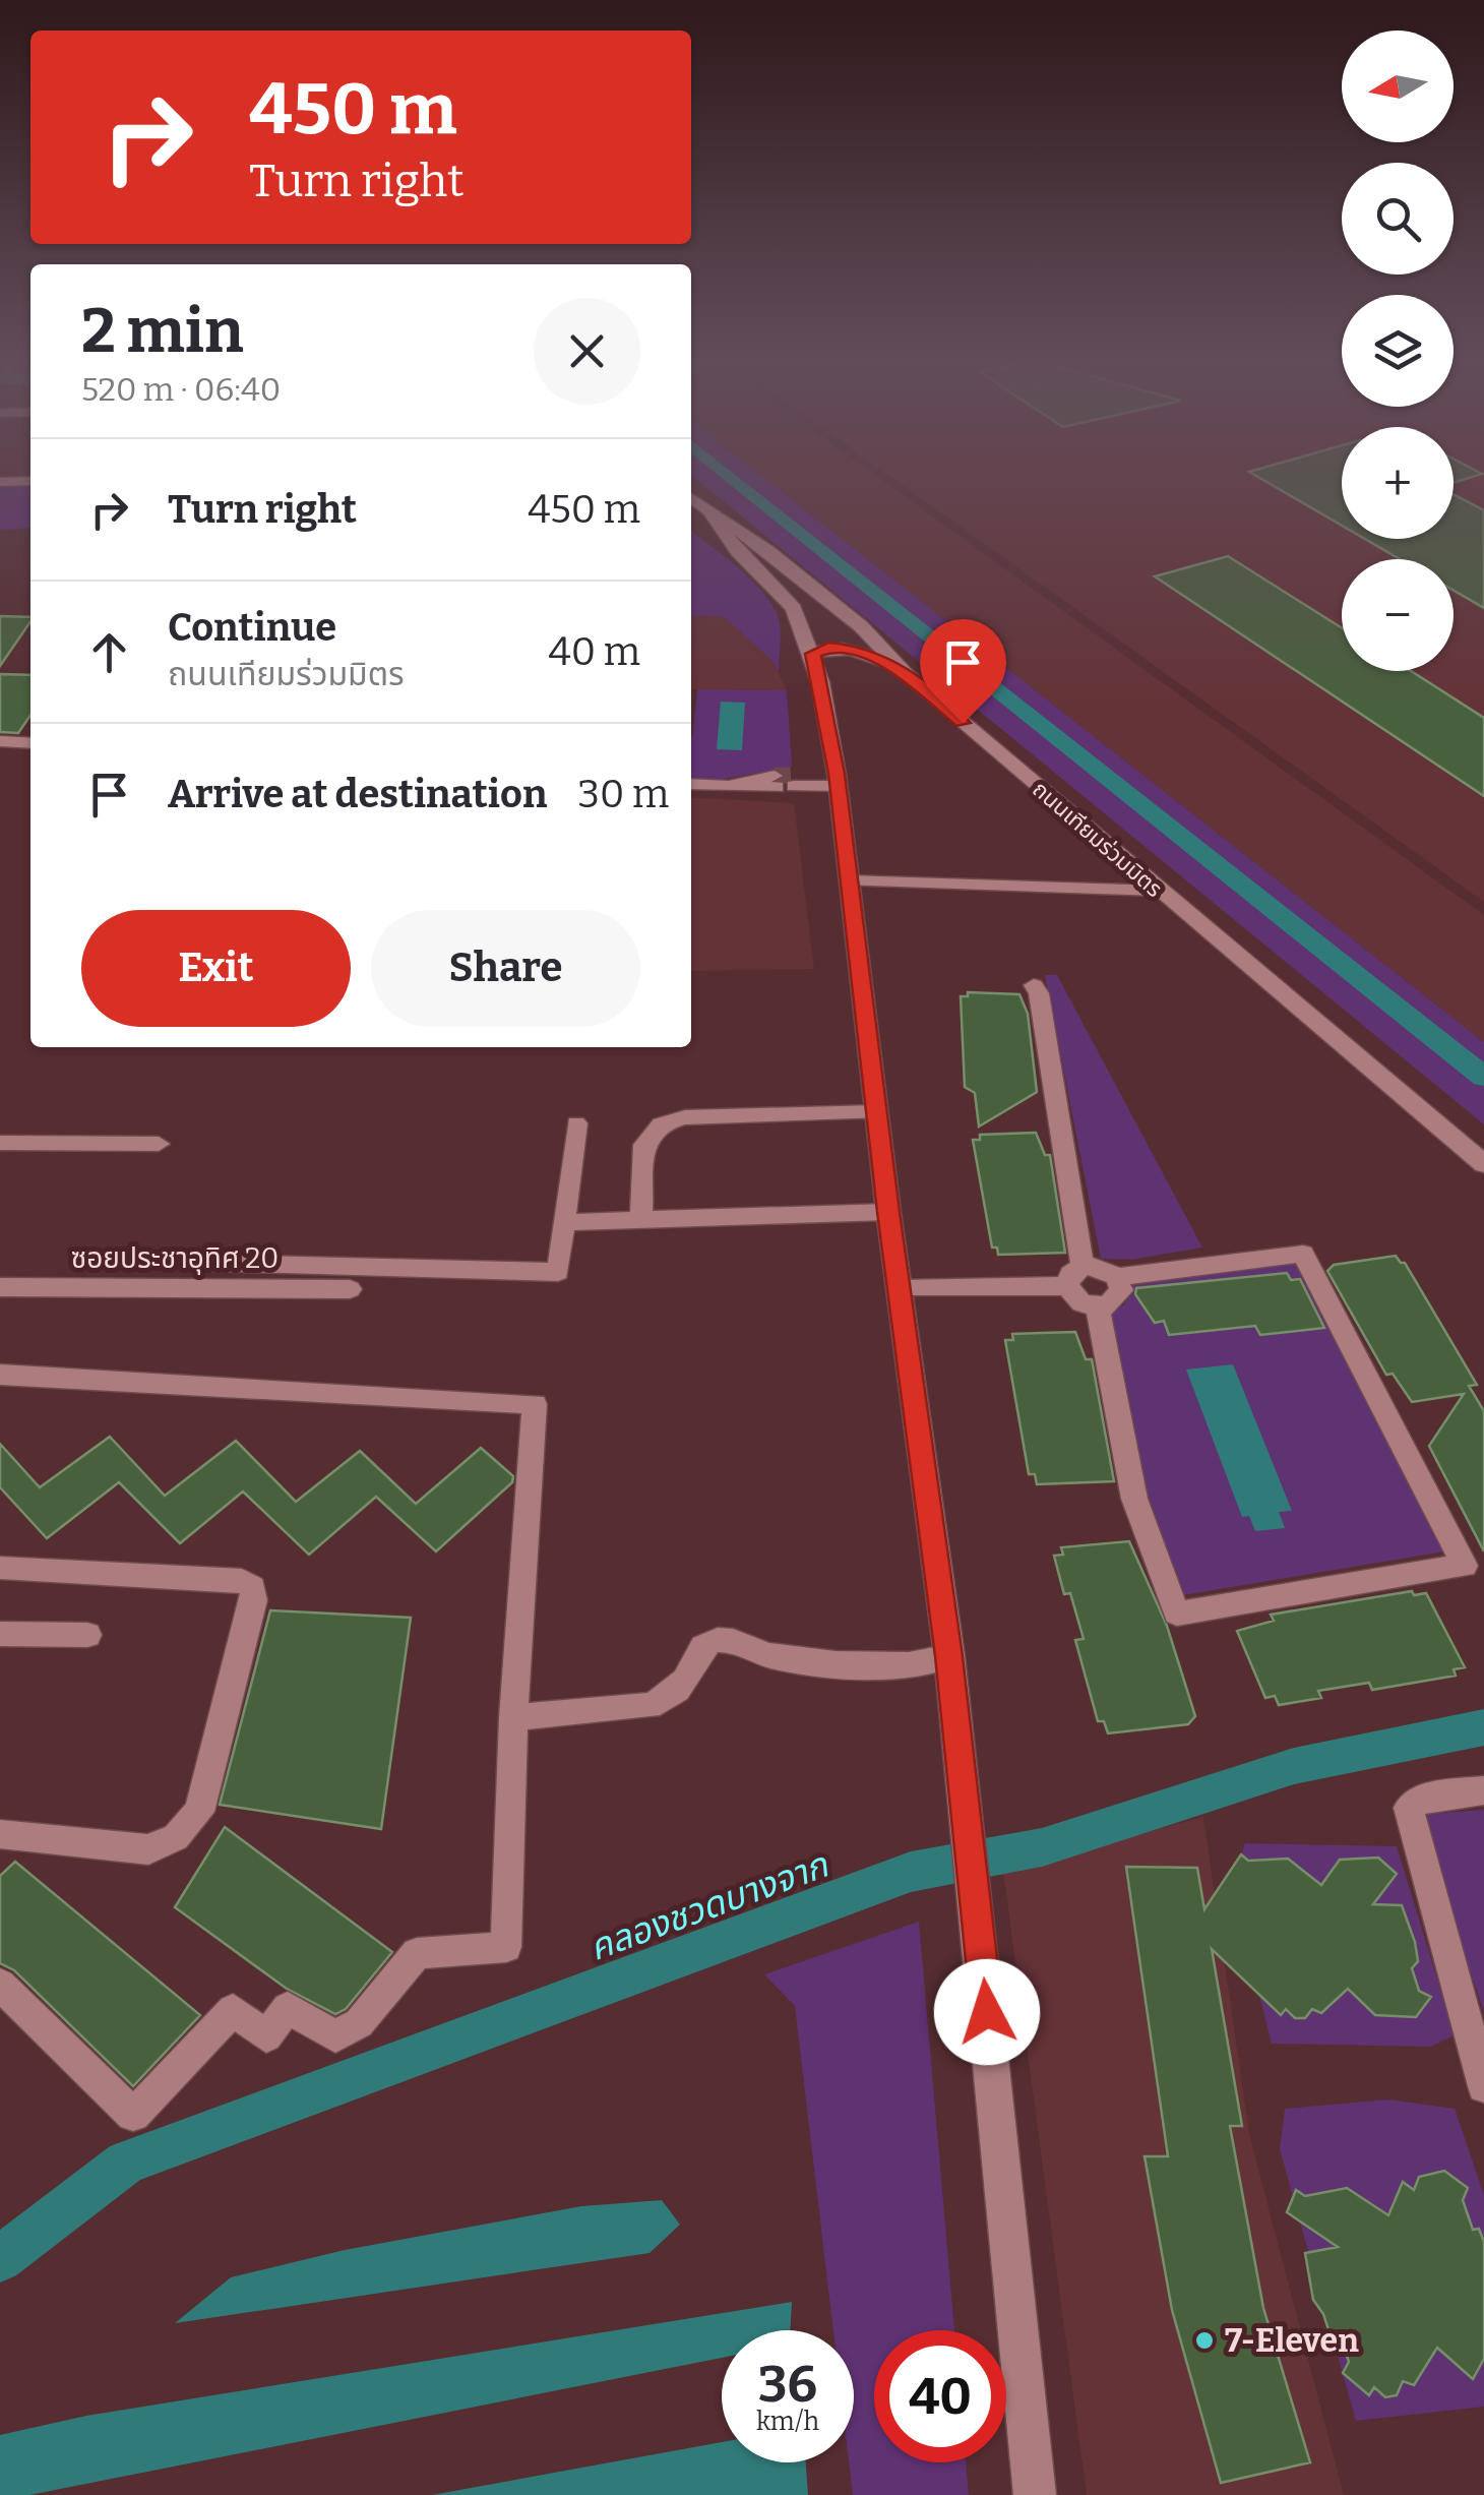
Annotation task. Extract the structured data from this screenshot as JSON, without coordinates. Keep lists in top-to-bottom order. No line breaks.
{"streets":{"street":["ถนนเทียมร่วมมิตร","ซอยประชาอุทิศ 20"]},"water":["คลองชวดบางจาก"],"places":["7-Eleven"],"north":"left","page":{"map_buttons":["+","−"],"turn":["450 m","Turn right"],"heading":["2 min","520 m · 06:40"],"list":[{"name":"Turn right","value":"450 m"},{"name":"Continue","note":"ถนนเทียมร่วมมิตร","value":"40 m"},{"name":"Arrive at destination","value":"30 m"}],"buttons":["Exit","Share"],"speed":"36 km/h","limit":"40"}}
